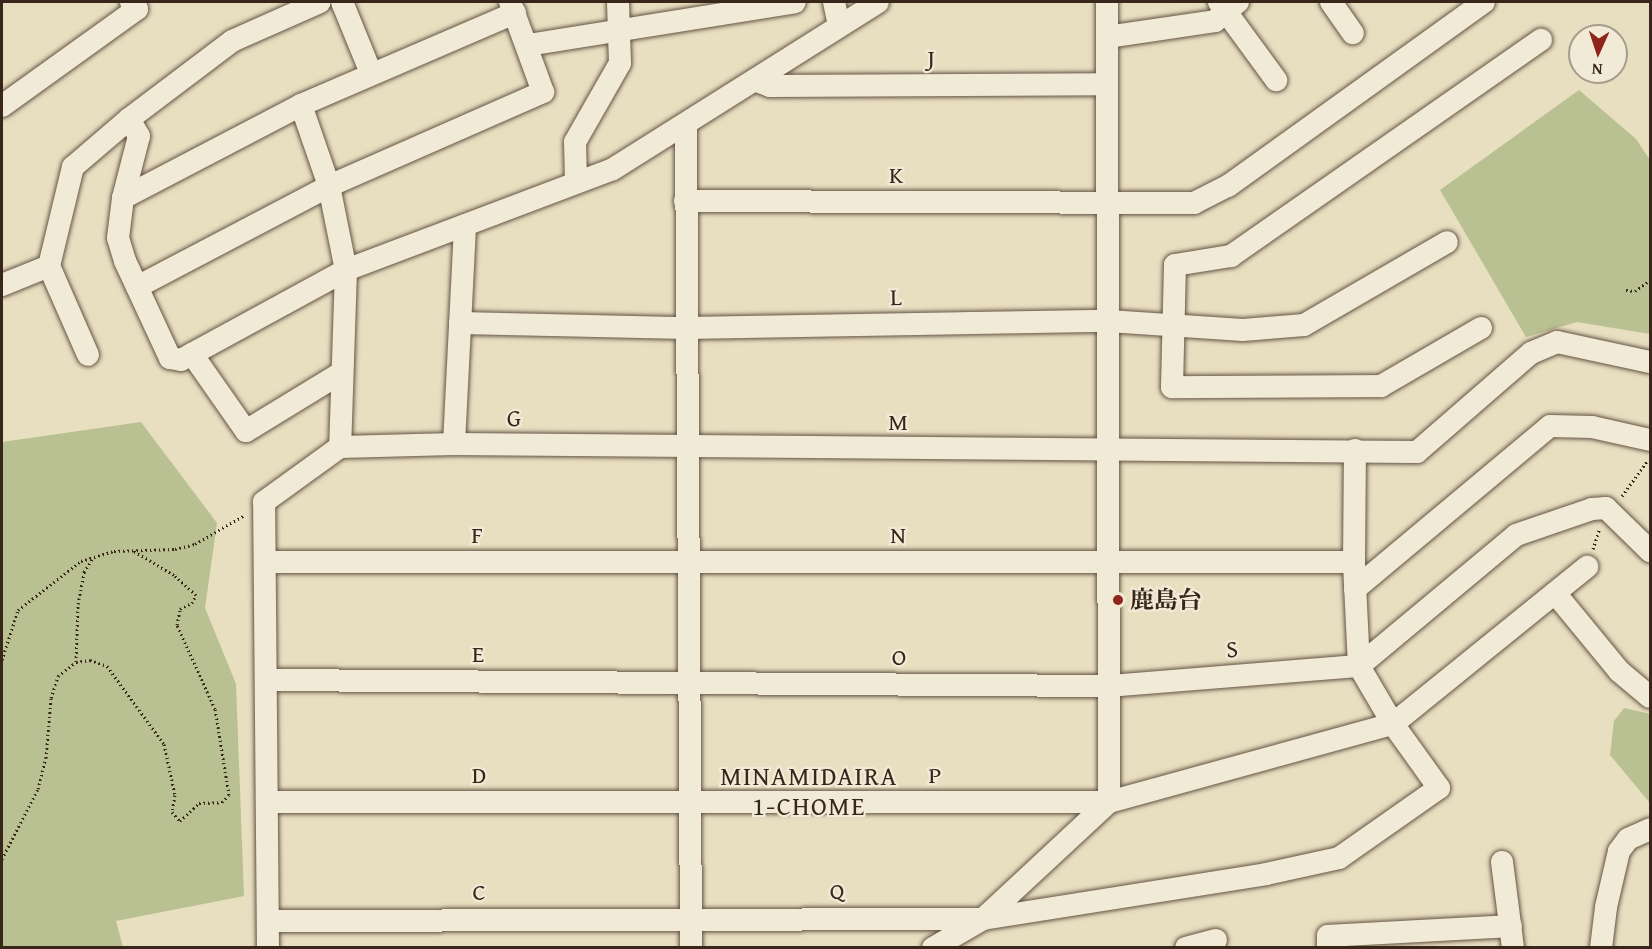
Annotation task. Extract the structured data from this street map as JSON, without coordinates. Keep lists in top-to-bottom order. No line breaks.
{"streets":{"street":["J","K","L","G","M","F","N","S","E","O","D","P","Q","C"]},"crossings":[["G","M"],["F","N"],["S","O"],["E","O"],["D","P"],["Q","C"]],"districts":["MINAMIDAIRA 1-CHOME"],"places":["鹿島台"],"north":"bottom"}
